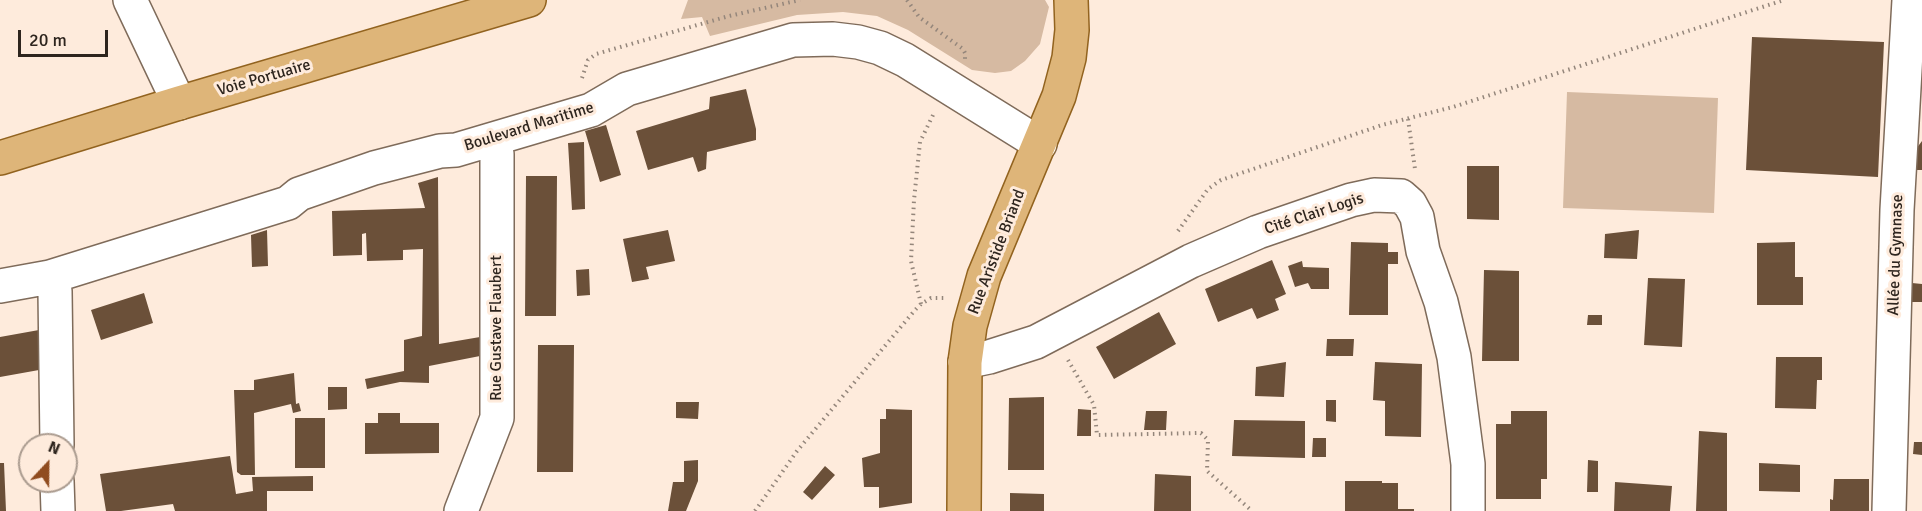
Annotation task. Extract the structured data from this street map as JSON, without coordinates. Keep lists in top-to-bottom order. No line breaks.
{"streets":{"main road":["Voie Portuaire","Rue Aristide Briand"],"street":["Boulevard Maritime","Cité Clair Logis","Allée du Gymnase","Rue Gustave Flaubert"]},"crossings":[["Boulevard Maritime","Rue Aristide Briand"],["Boulevard Maritime","Rue Gustave Flaubert"],["Cité Clair Logis","Rue Aristide Briand"]],"scale_bar":"20 m","north":"top"}
